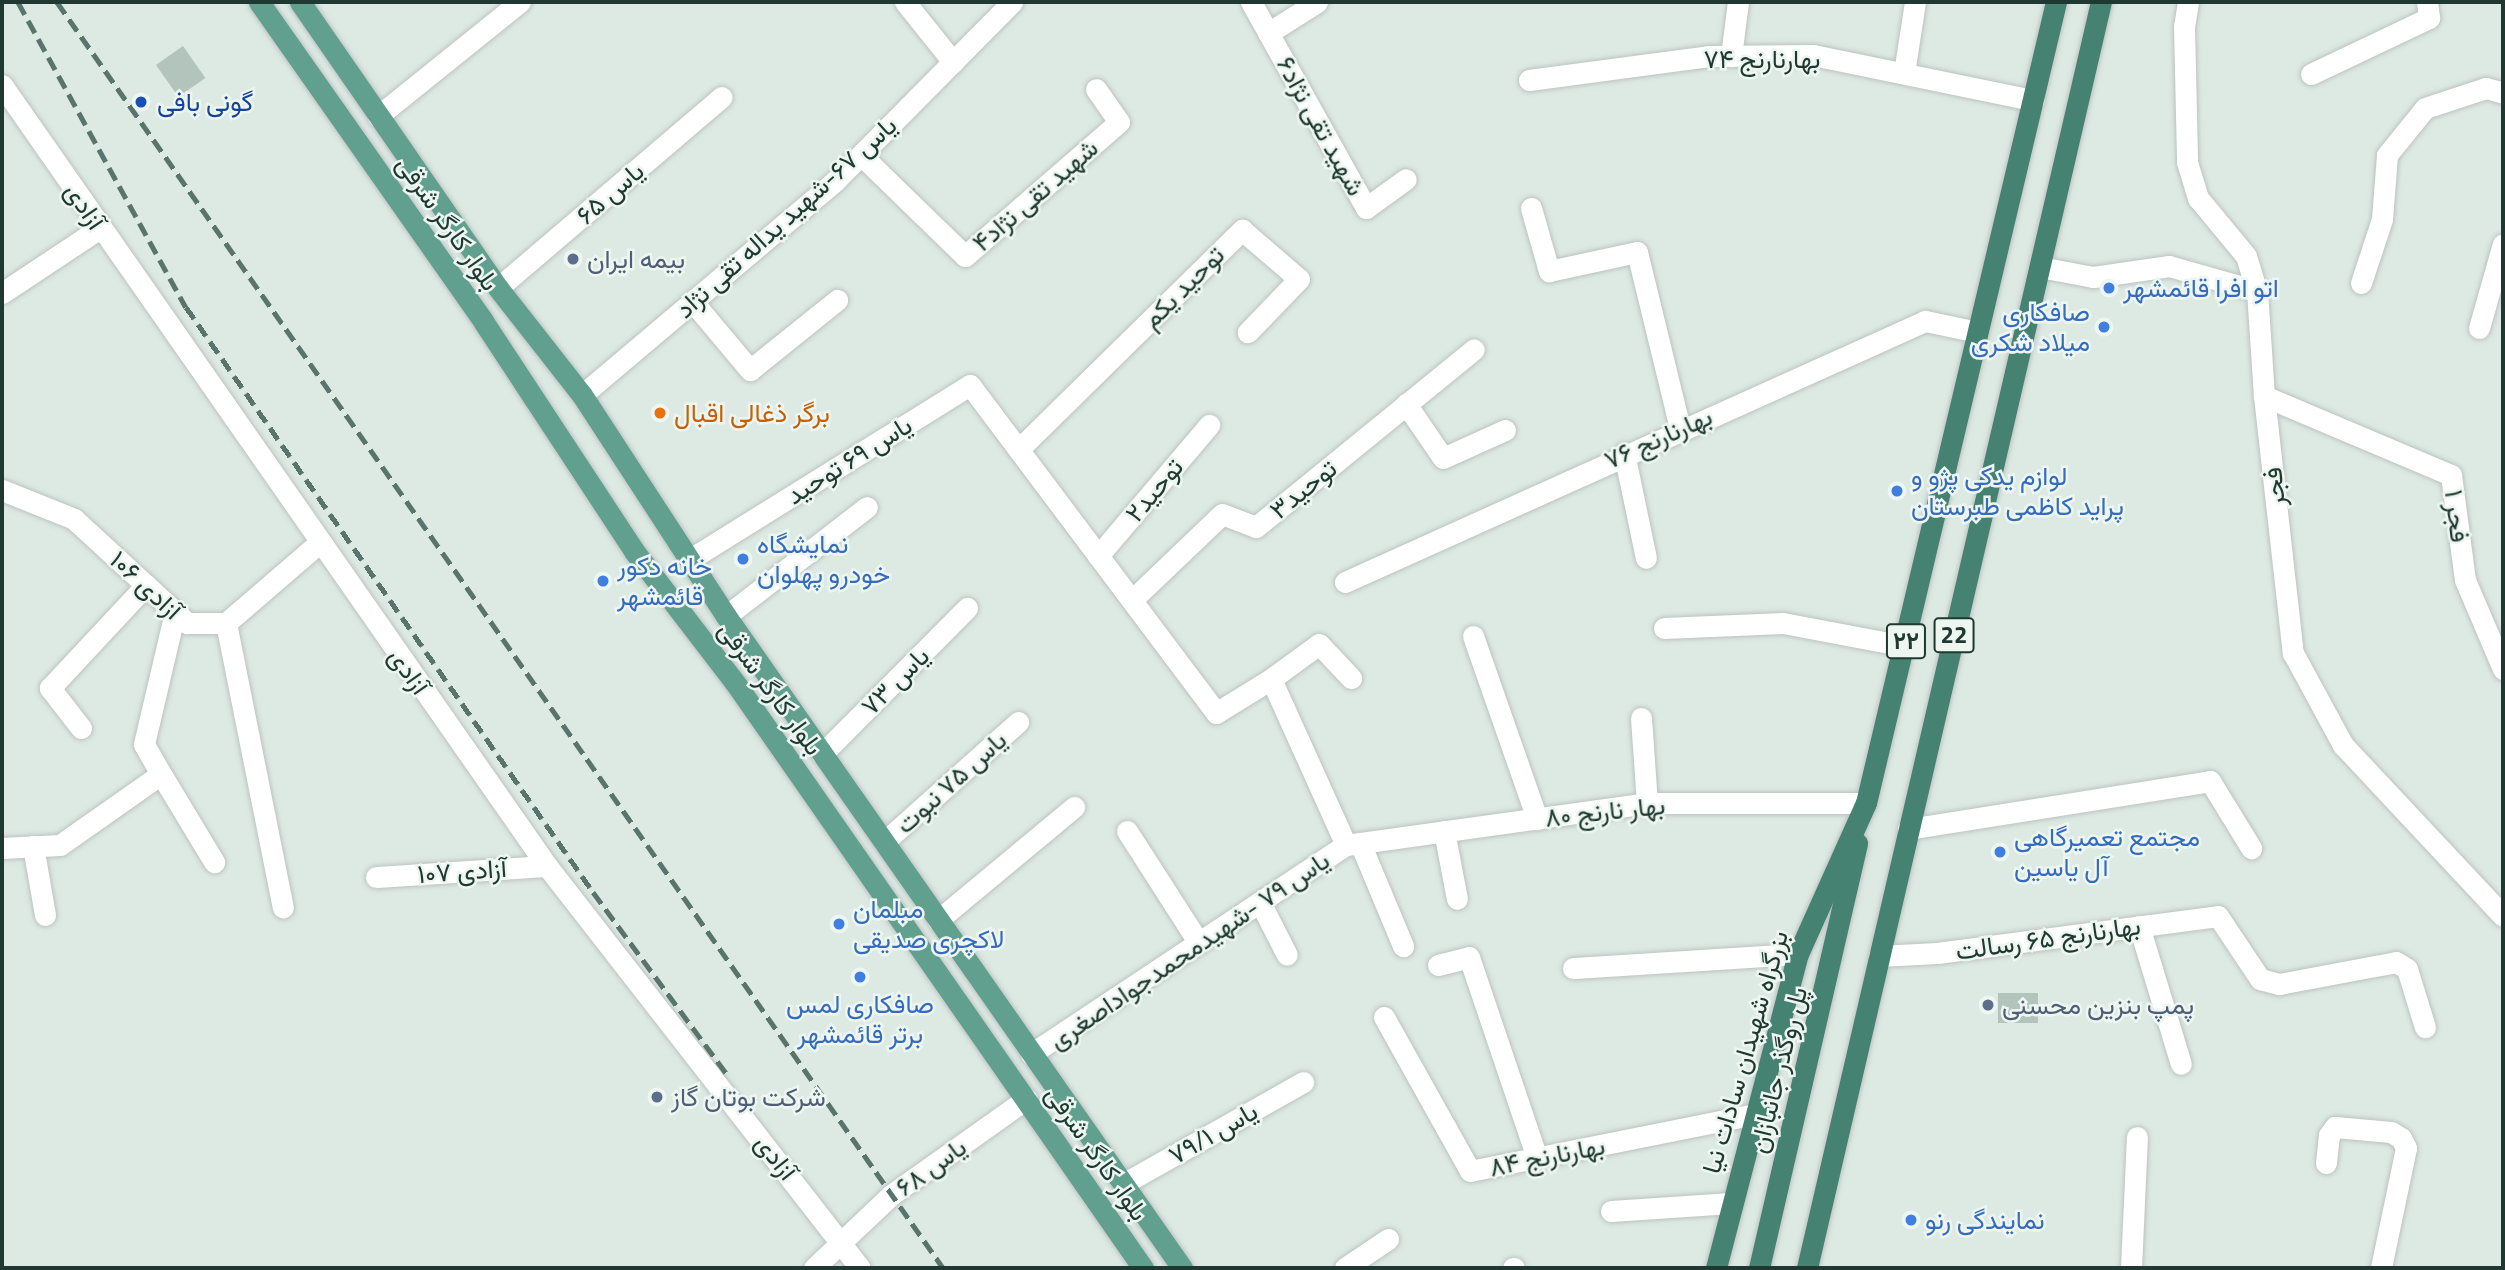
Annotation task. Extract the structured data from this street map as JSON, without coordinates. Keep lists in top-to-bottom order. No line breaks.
{"streets":{"highway":["22","۲۲","بزرگراه شهیدان سادات نیا","پل روگذر جانبازان"],"main road":["بلوار کارگر شرقی"],"street":["بهارنارنج ۷۴","شهید تقی نژاد۶","یاس ۶۵","شهید تقی نژاد۴","آزادی","یاس ۶۷-شهید یداله تقی نژاد","توحید یکم","بهارنارنج ۷۶","یاس ۶۹ توحید","فجر","توحید۳","توحید۲","فجر ۱","آزادی ۱۰۶","یاس ۷۳","یاس ۷۵ نبوت","بهار نارنج ۸۰","آزادی ۱۰۷","بهارنارنج ۶۵ رسالت","یاس ۷۹ -شهیدمحمدجواداصغری","یاس ۷۹/۱","بهارنارنج ۸۴","یاس ۶۸"]},"crossings":[["بهارنارنج ۷۴","بزرگراه شهیدان سادات نیا"],["یاس ۶۵","بلوار کارگر شرقی"],["شهید تقی نژاد۴","یاس ۶۷-شهید یداله تقی نژاد"],["آزادی","آزادی ۱۰۷"],["آزادی","یاس ۶۸"],["یاس ۶۷-شهید یداله تقی نژاد","بلوار کارگر شرقی"],["بلوار کارگر شرقی","یاس ۶۹ توحید"],["بلوار کارگر شرقی","یاس ۷۳"],["بلوار کارگر شرقی","یاس ۷۵ نبوت"],["بلوار کارگر شرقی","یاس ۷۹ -شهیدمحمدجواداصغری"],["بلوار کارگر شرقی","یاس ۷۹/۱"],["بلوار کارگر شرقی","یاس ۶۸"],["توحید یکم","یاس ۶۹ توحید"],["بهارنارنج ۷۶","بزرگراه شهیدان سادات نیا"],["فجر","فجر ۱"],["22","بهارنارنج ۶۵ رسالت"],["بهار نارنج ۸۰","یاس ۷۹ -شهیدمحمدجواداصغری"],["بهار نارنج ۸۰","بزرگراه شهیدان سادات نیا"],["بهار نارنج ۸۰","پل روگذر جانبازان"],["بزرگراه شهیدان سادات نیا","پل روگذر جانبازان"],["بزرگراه شهیدان سادات نیا","بهارنارنج ۸۴"]],"places":["گونی بافی","بیمه ایران","اتو افرا قائمشهر","صافکاری میلاد شکری","برگر ذغالی اقبال","لوازم یدکی پژو و پراید کاظمی طبرستان","نمایشگاه خودرو پهلوان","خانه دکور قائمشهر","مجتمع تعمیرگاهی آل یاسین","مبلمان لاکچری صدیقی","صافکاری لمس برتر قائمشهر","پمپ بنزین محسنی","شرکت بوتان گاز","نمایندگی رنو"]}
